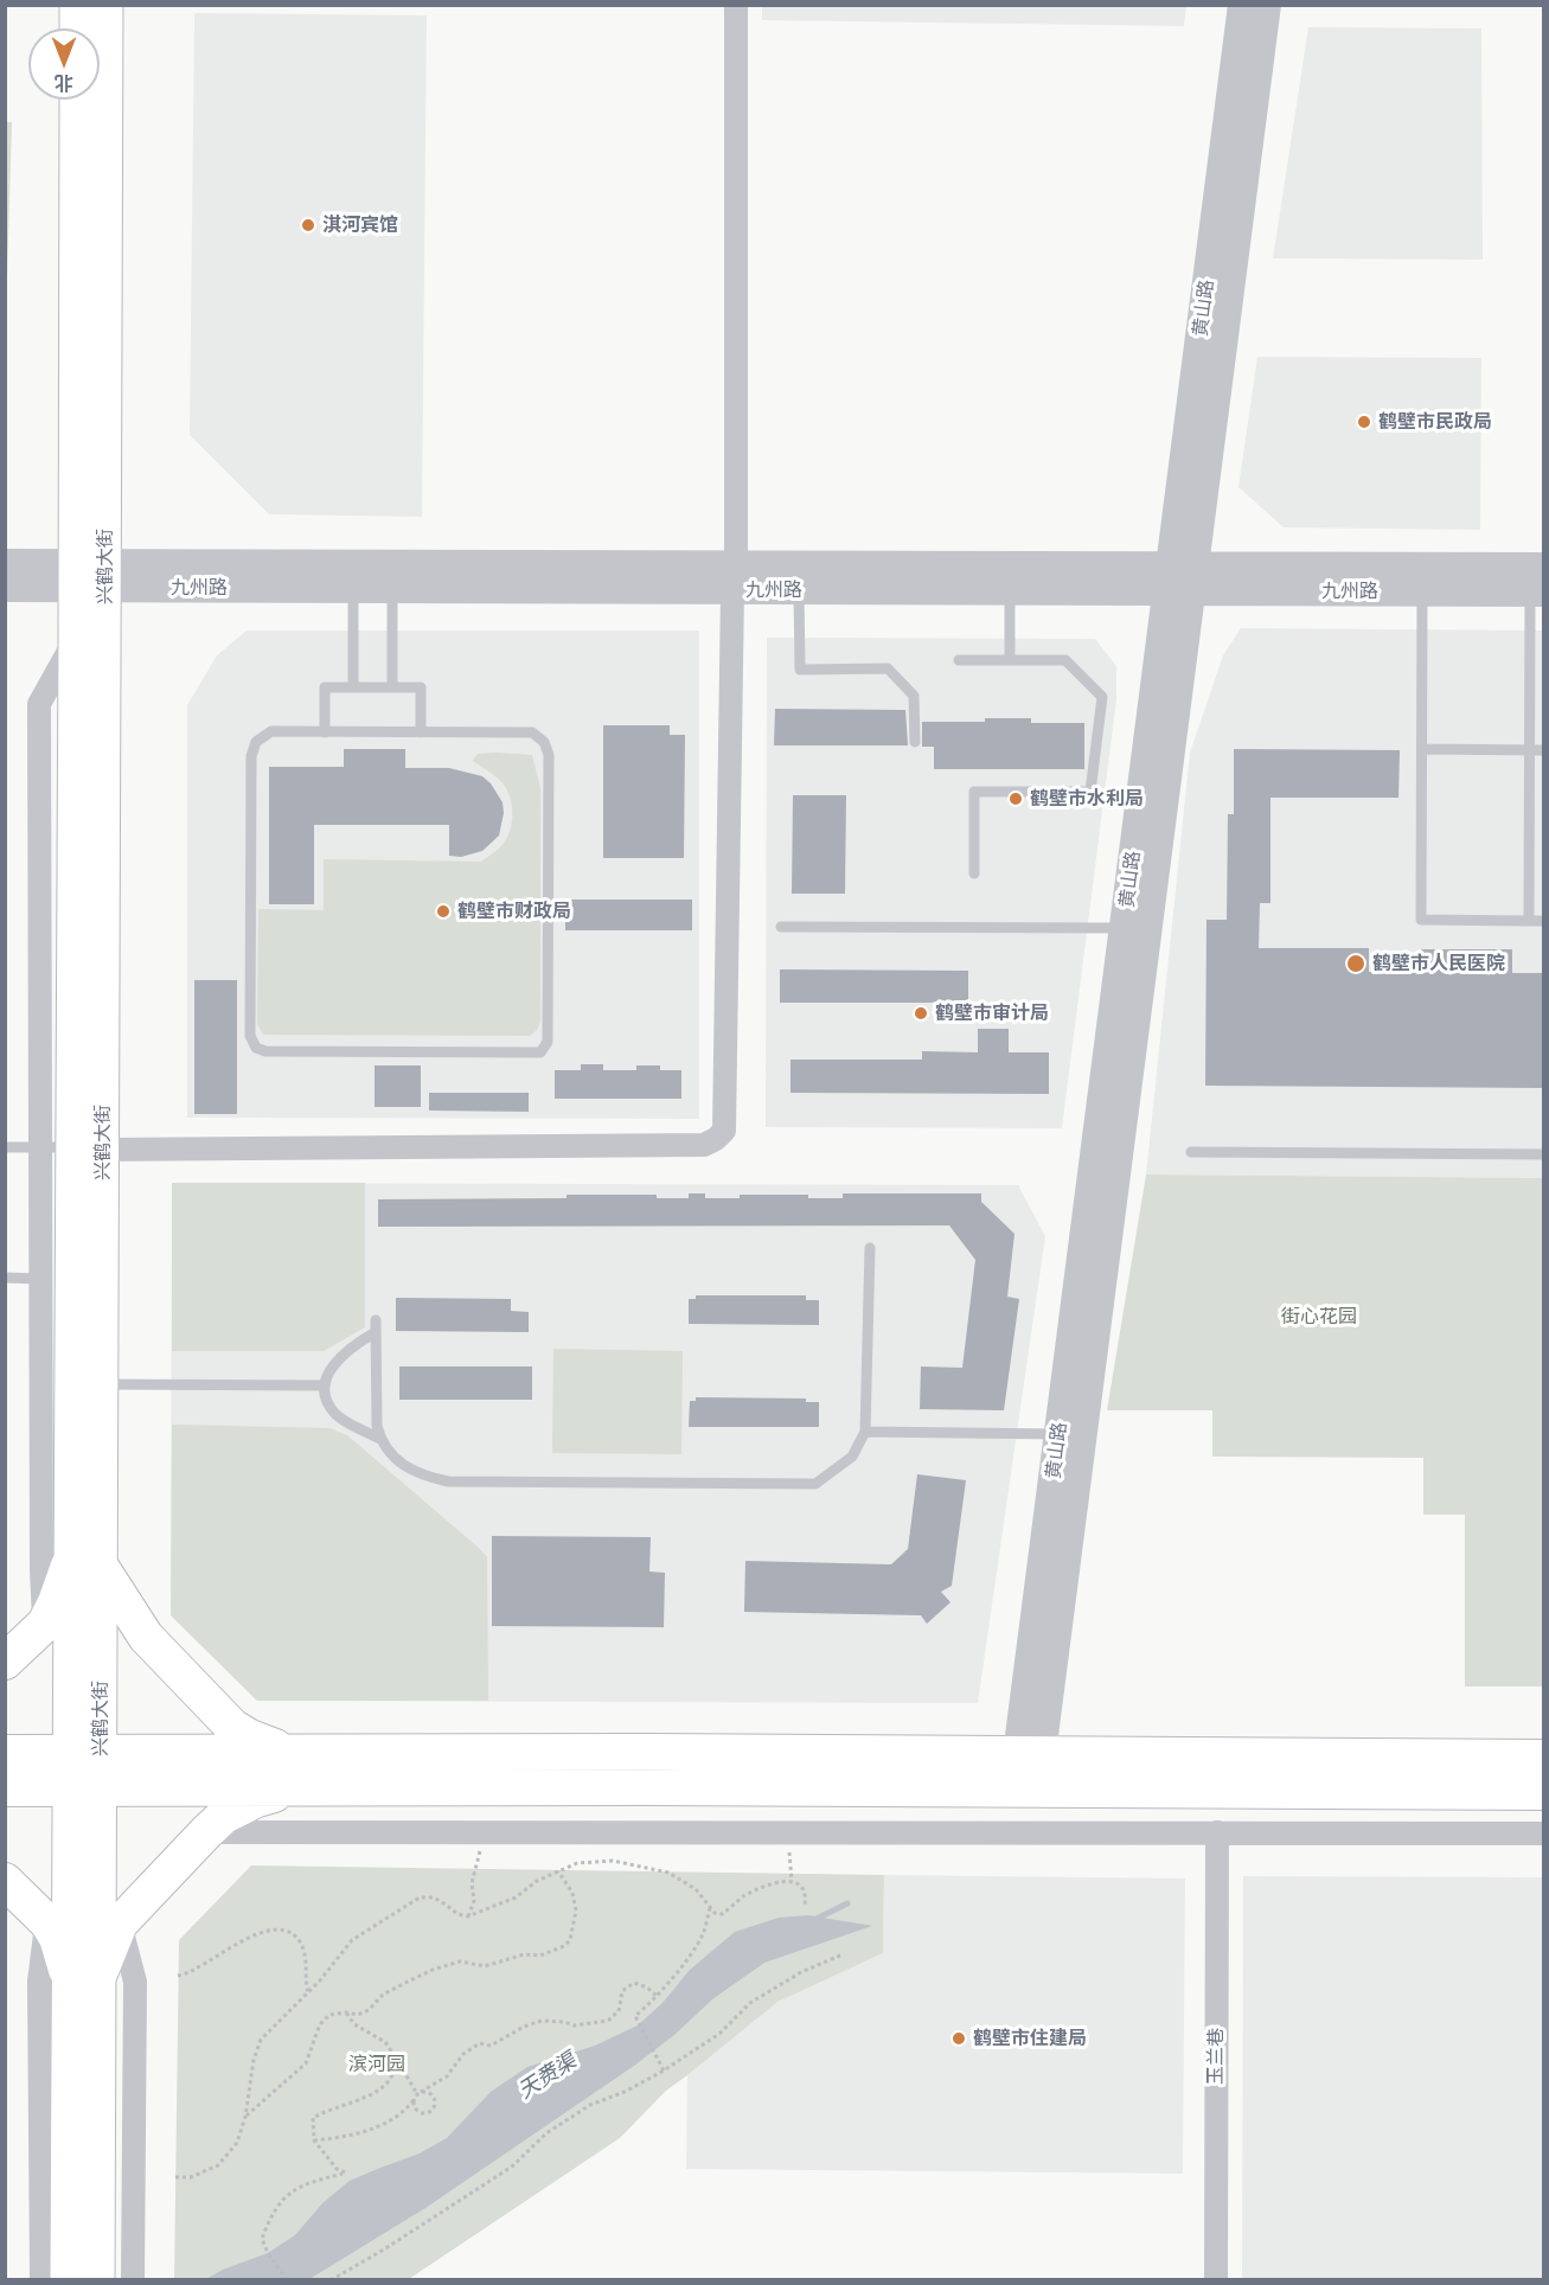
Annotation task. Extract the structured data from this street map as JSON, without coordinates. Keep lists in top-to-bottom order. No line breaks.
{"streets":{"main road":["兴鹤大街"],"street":["黄山路","九州路","玉兰巷"]},"crossings":[["黄山路","九州路"],["兴鹤大街","九州路"]],"water":["天赉渠"],"parks":["街心花园","滨河园"],"places":["淇河宾馆","鹤壁市民政局","鹤壁市水利局","鹤壁市财政局","鹤壁市人民医院","鹤壁市审计局","鹤壁市住建局"],"north":"bottom"}
